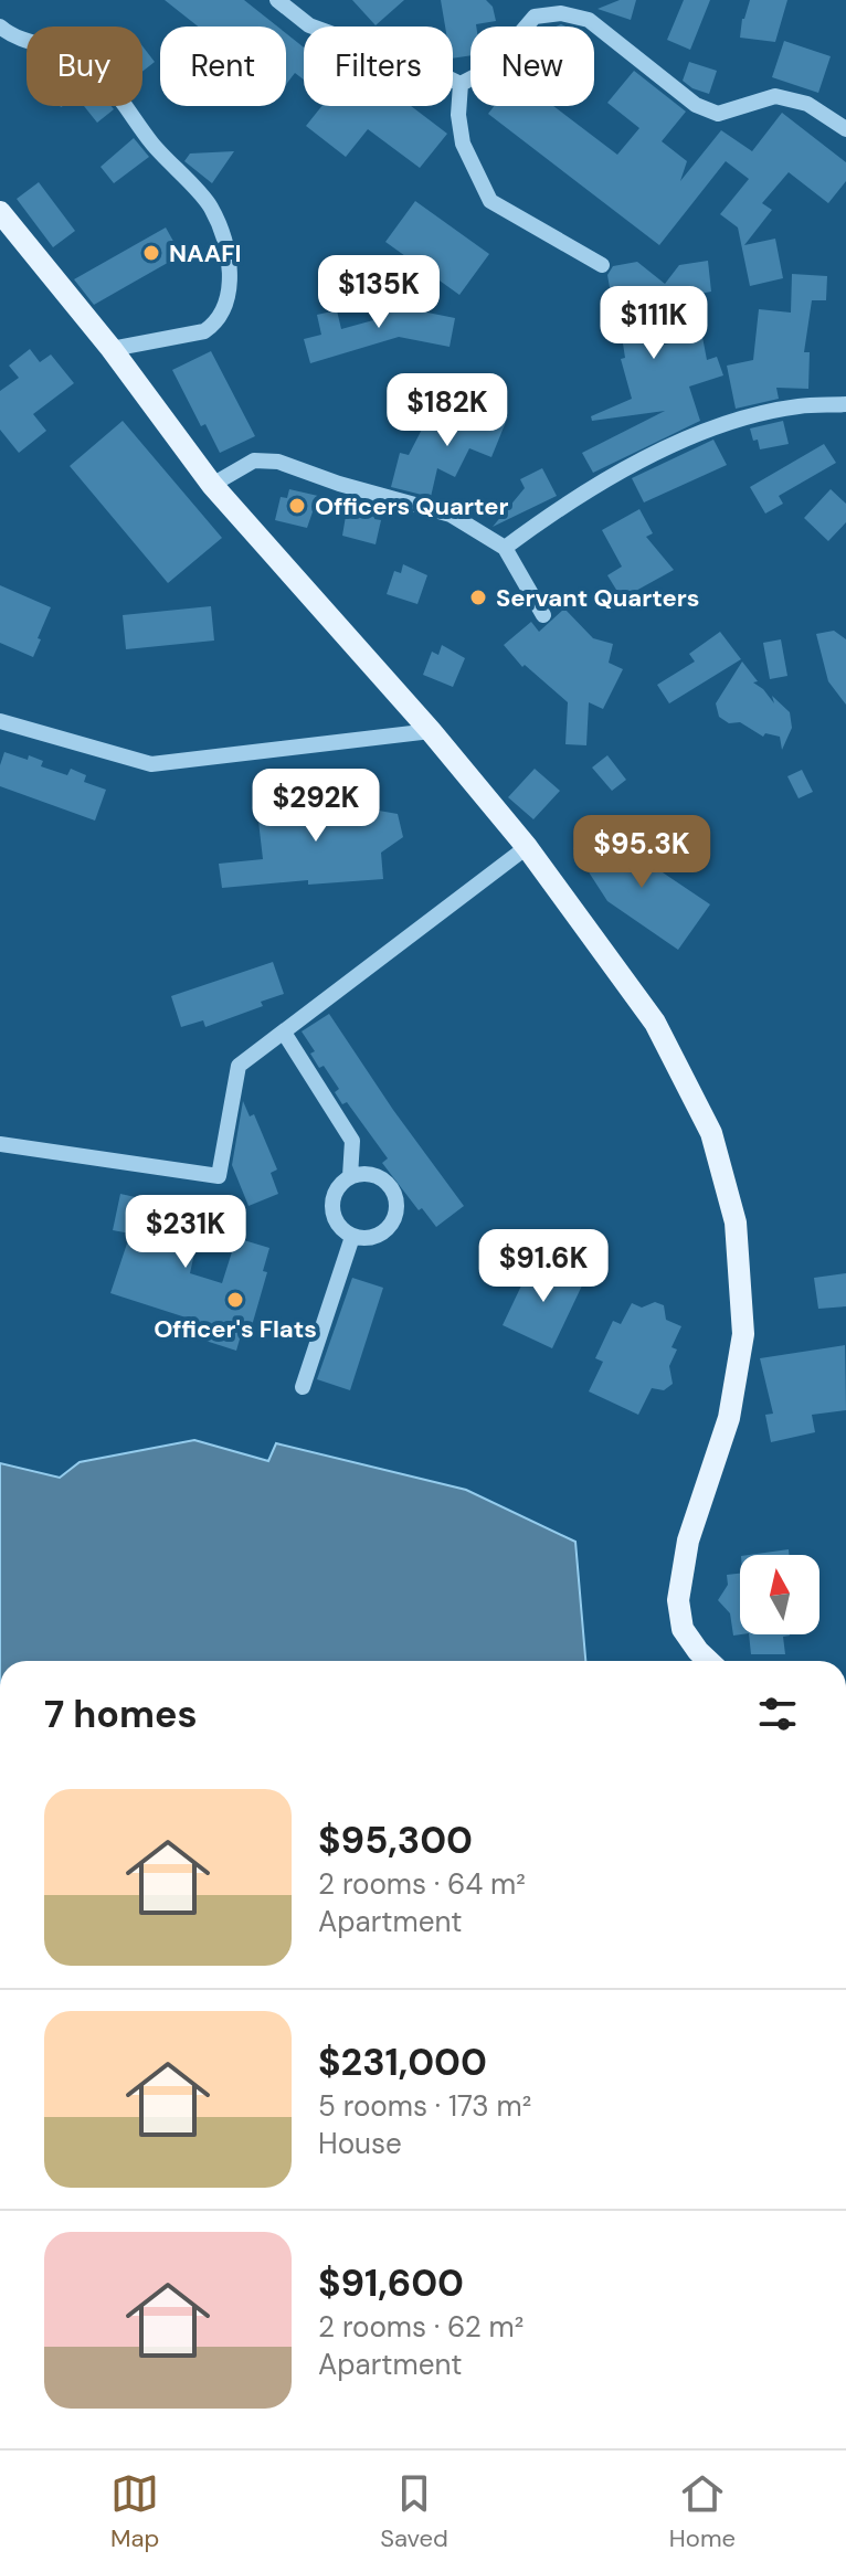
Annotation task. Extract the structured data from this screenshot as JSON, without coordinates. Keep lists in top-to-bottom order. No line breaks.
{"places":["NAAFI","Officers Quarter","Servant Quarters","Officer's Flats"],"north":"top","page":{"chip":["Buy","Rent","Filters","New"],"price":["$135K","$111K","$182K","$292K","$95.3K","$231K","$91.6K"],"heading":"7 homes","list":[{"name":"$95,300","note":"2 rooms · 64 m² · Apartment"},{"name":"$231,000","note":"5 rooms · 173 m² · House"},{"name":"$91,600","note":"2 rooms · 62 m² · Apartment"}],"tabs":["Map","Saved","Home"]}}
